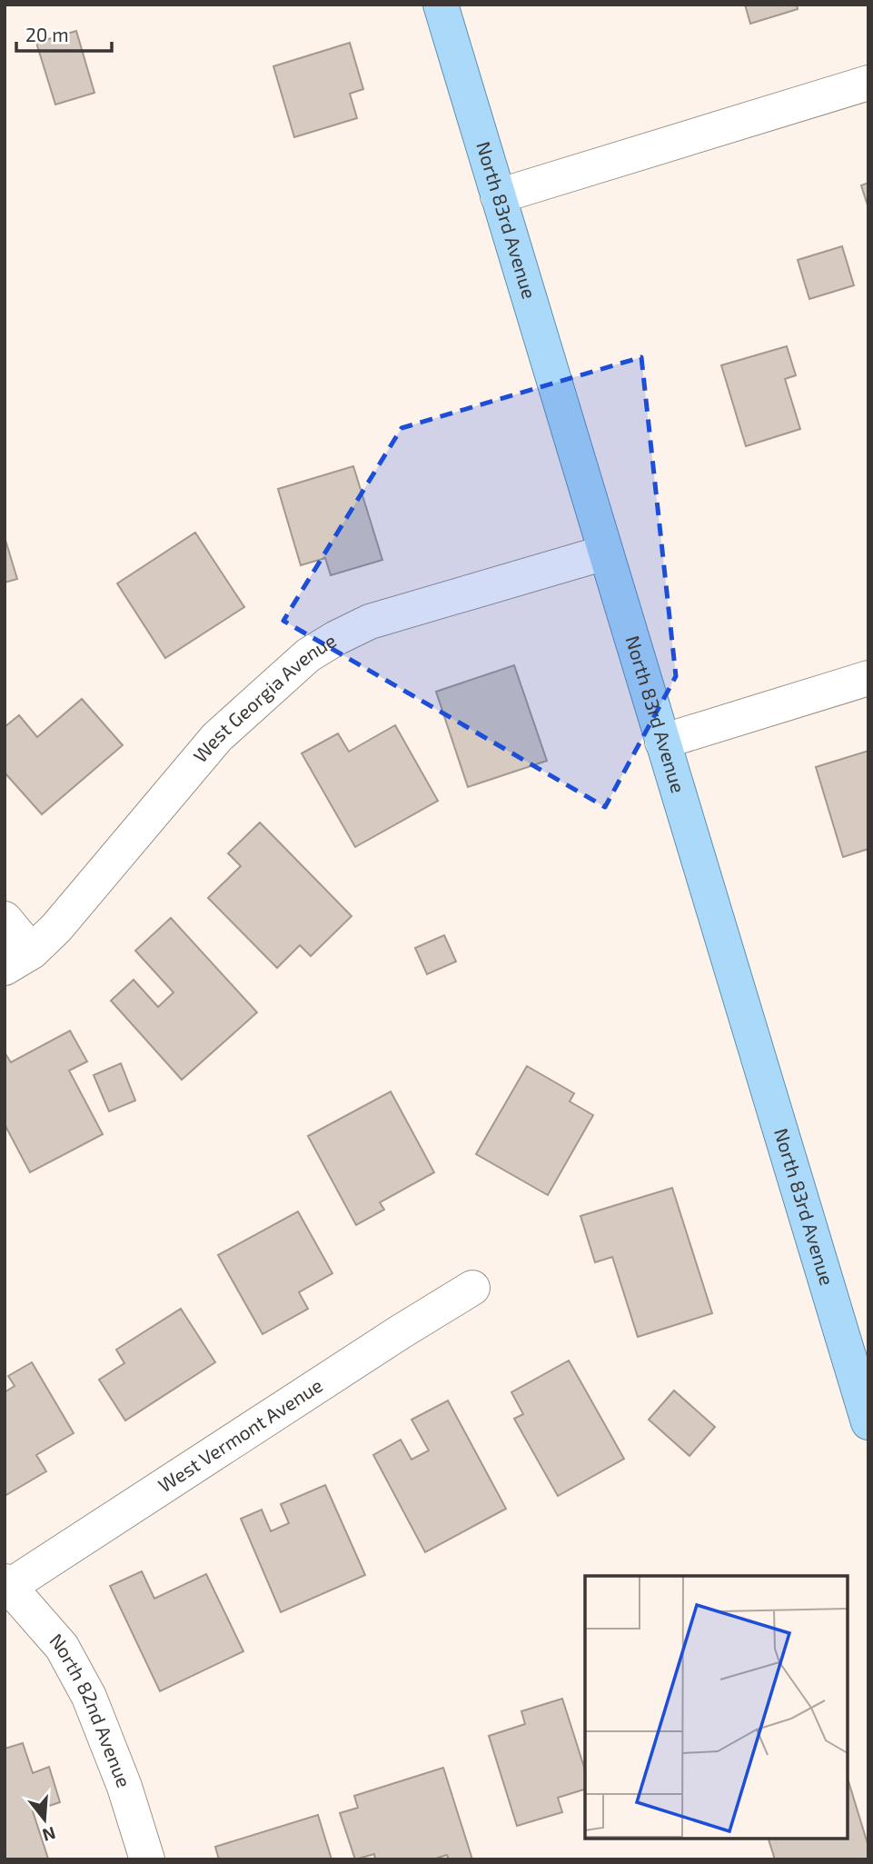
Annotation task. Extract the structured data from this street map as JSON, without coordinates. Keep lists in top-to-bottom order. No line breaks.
{"streets":{"main road":["North 83rd Avenue"],"street":["West Georgia Avenue","West Vermont Avenue","North 82nd Avenue"]},"crossings":[["North 83rd Avenue","West Georgia Avenue"],["West Vermont Avenue","North 82nd Avenue"]],"scale_bar":"20 m","north":"bottom"}
